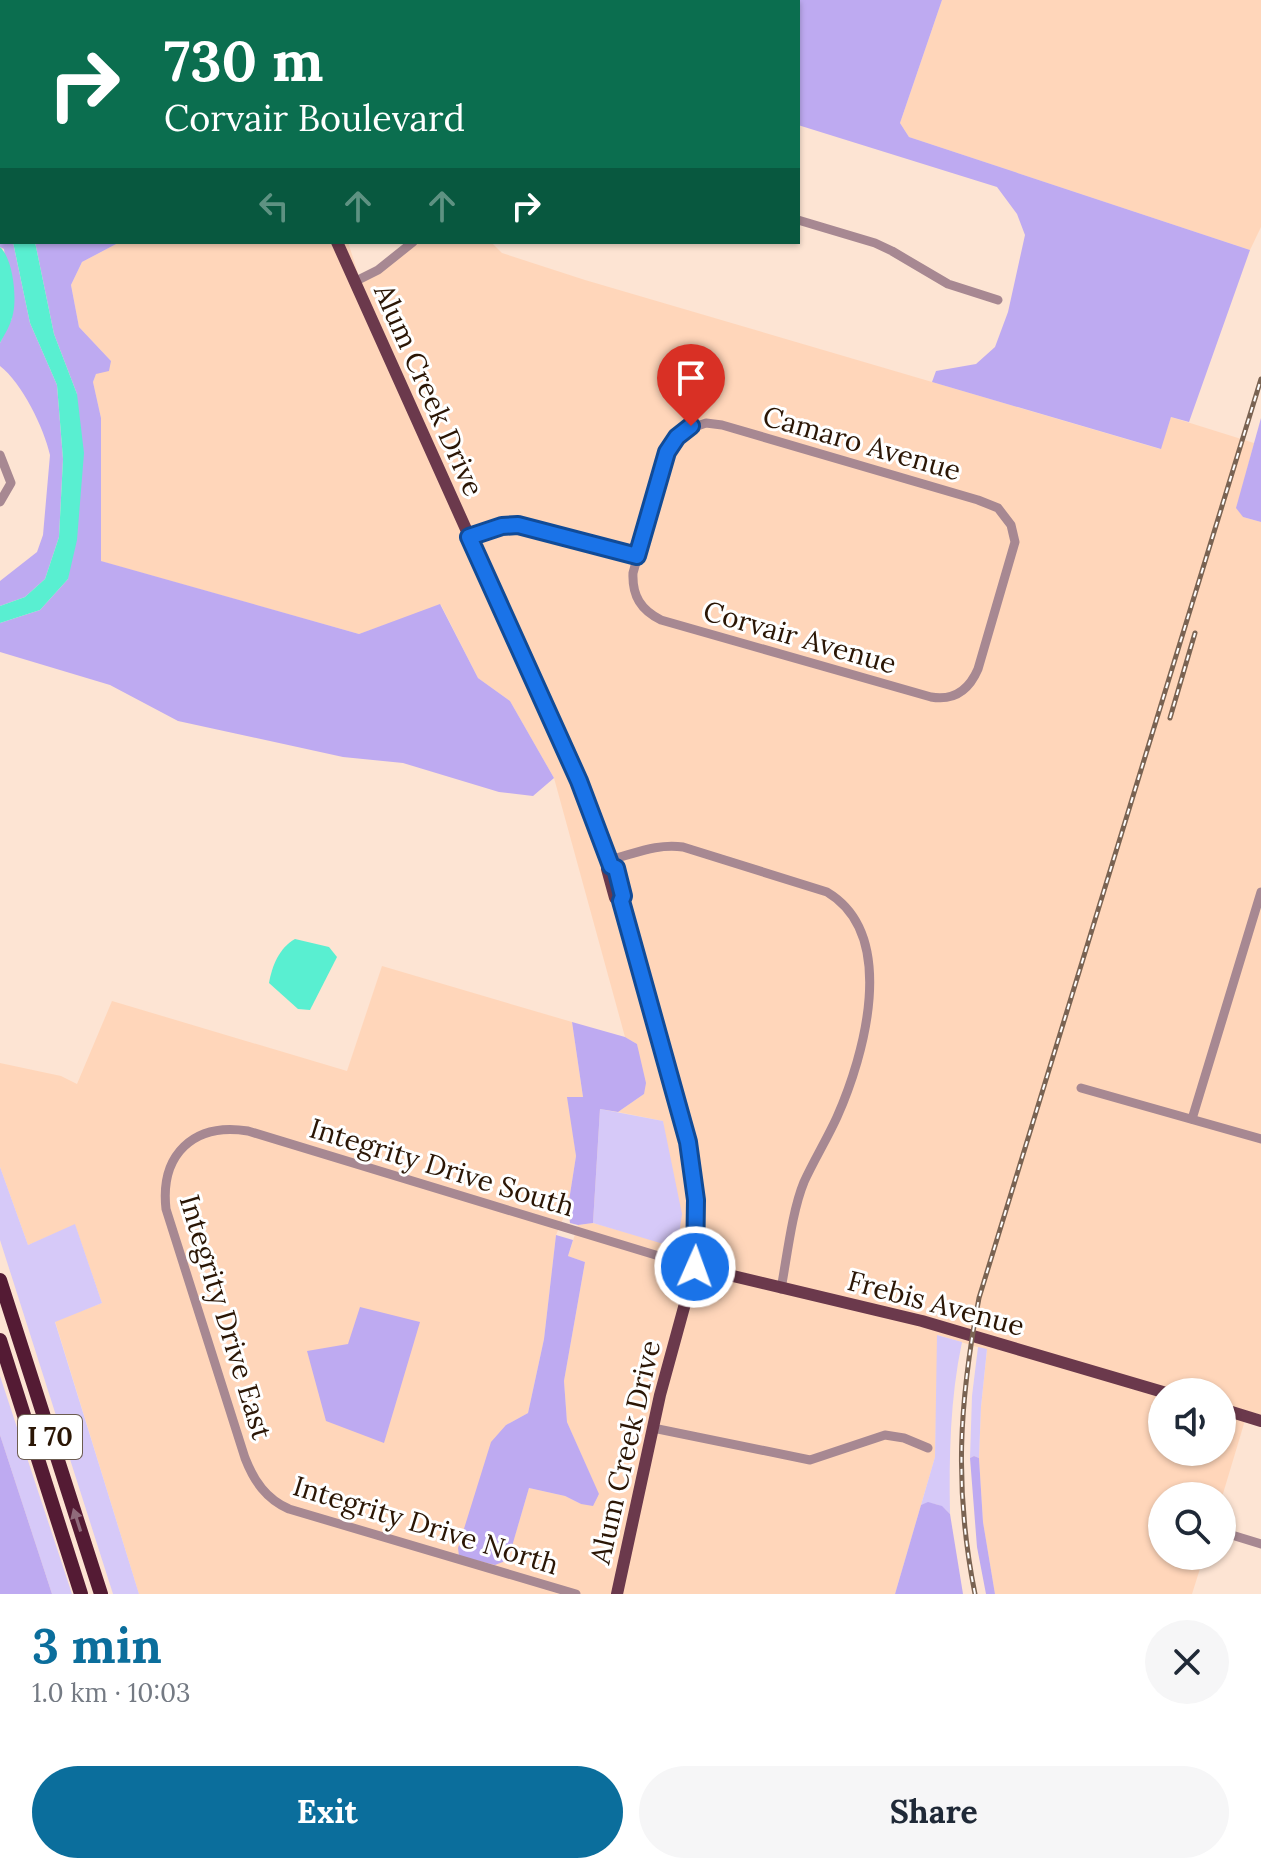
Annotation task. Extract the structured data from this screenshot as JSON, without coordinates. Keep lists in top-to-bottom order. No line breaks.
{"streets":{"highway":["I 70"],"main road":["Alum Creek Drive","Frebis Avenue"],"street":["Camaro Avenue","Corvair Avenue","Integrity Drive South","Integrity Drive East","Integrity Drive North"]},"crossings":[["Alum Creek Drive","Integrity Drive South"],["Alum Creek Drive","Frebis Avenue"],["Camaro Avenue","Corvair Avenue"],["Integrity Drive South","Frebis Avenue"],["Integrity Drive South","Integrity Drive East"],["Integrity Drive East","Integrity Drive North"]],"page":{"turn":["730 m","Corvair Boulevard"],"heading":["3 min","1.0 km · 10:03"],"buttons":["Exit","Share"]}}
